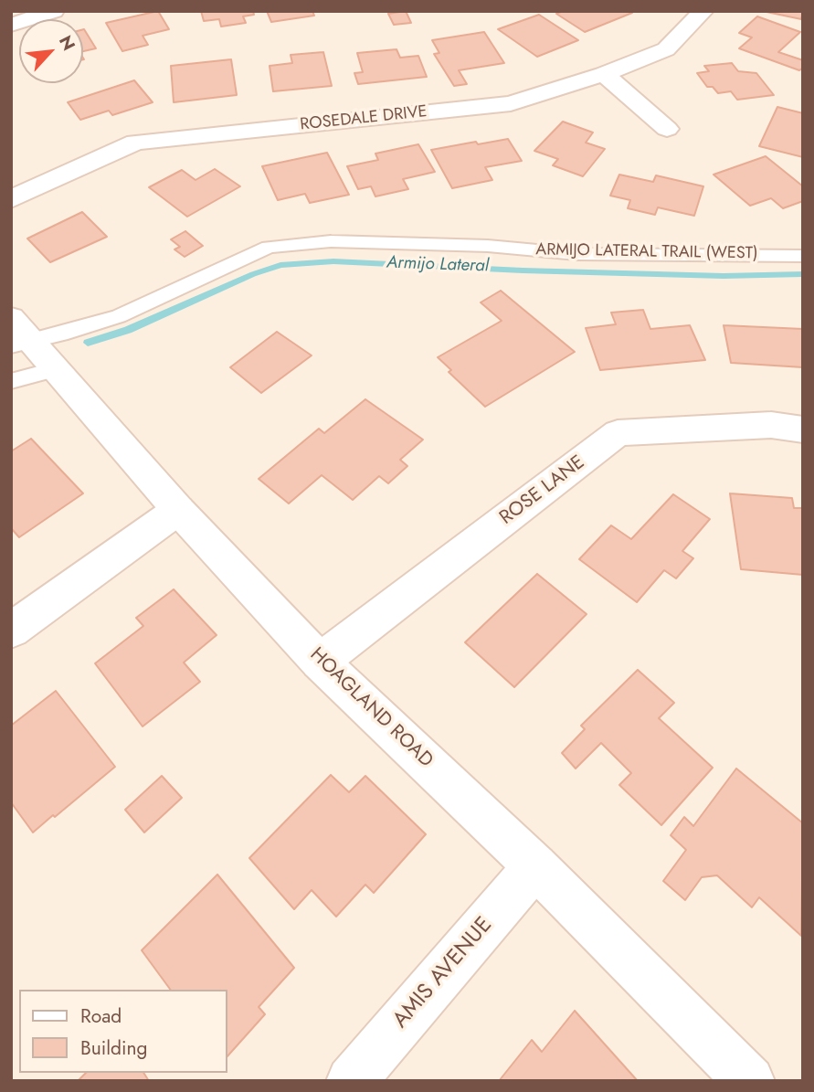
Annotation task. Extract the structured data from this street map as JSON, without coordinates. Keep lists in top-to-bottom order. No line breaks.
{"streets":{"street":["ROSEDALE DRIVE","ROSE LANE","HOAGLAND ROAD","AMIS AVENUE"],"lane":["ARMIJO LATERAL TRAIL (WEST)"]},"crossings":[["ARMIJO LATERAL TRAIL (WEST)","HOAGLAND ROAD"],["ROSE LANE","HOAGLAND ROAD"],["HOAGLAND ROAD","AMIS AVENUE"]],"water":["Armijo Lateral"],"legend":["Road","Building"],"north":"top right"}
